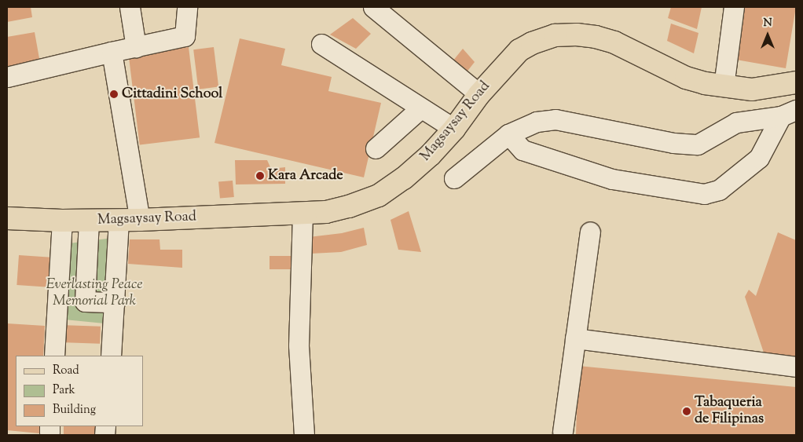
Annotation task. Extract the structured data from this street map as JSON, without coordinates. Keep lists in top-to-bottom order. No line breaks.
{"streets":{"main road":["Magsaysay Road"]},"parks":["Everlasting Peace Memorial Park"],"places":["Cittadini School","Kara Arcade","Tabaqueria de Filipinas"],"legend":["Road","Park","Building"],"north":"top"}
